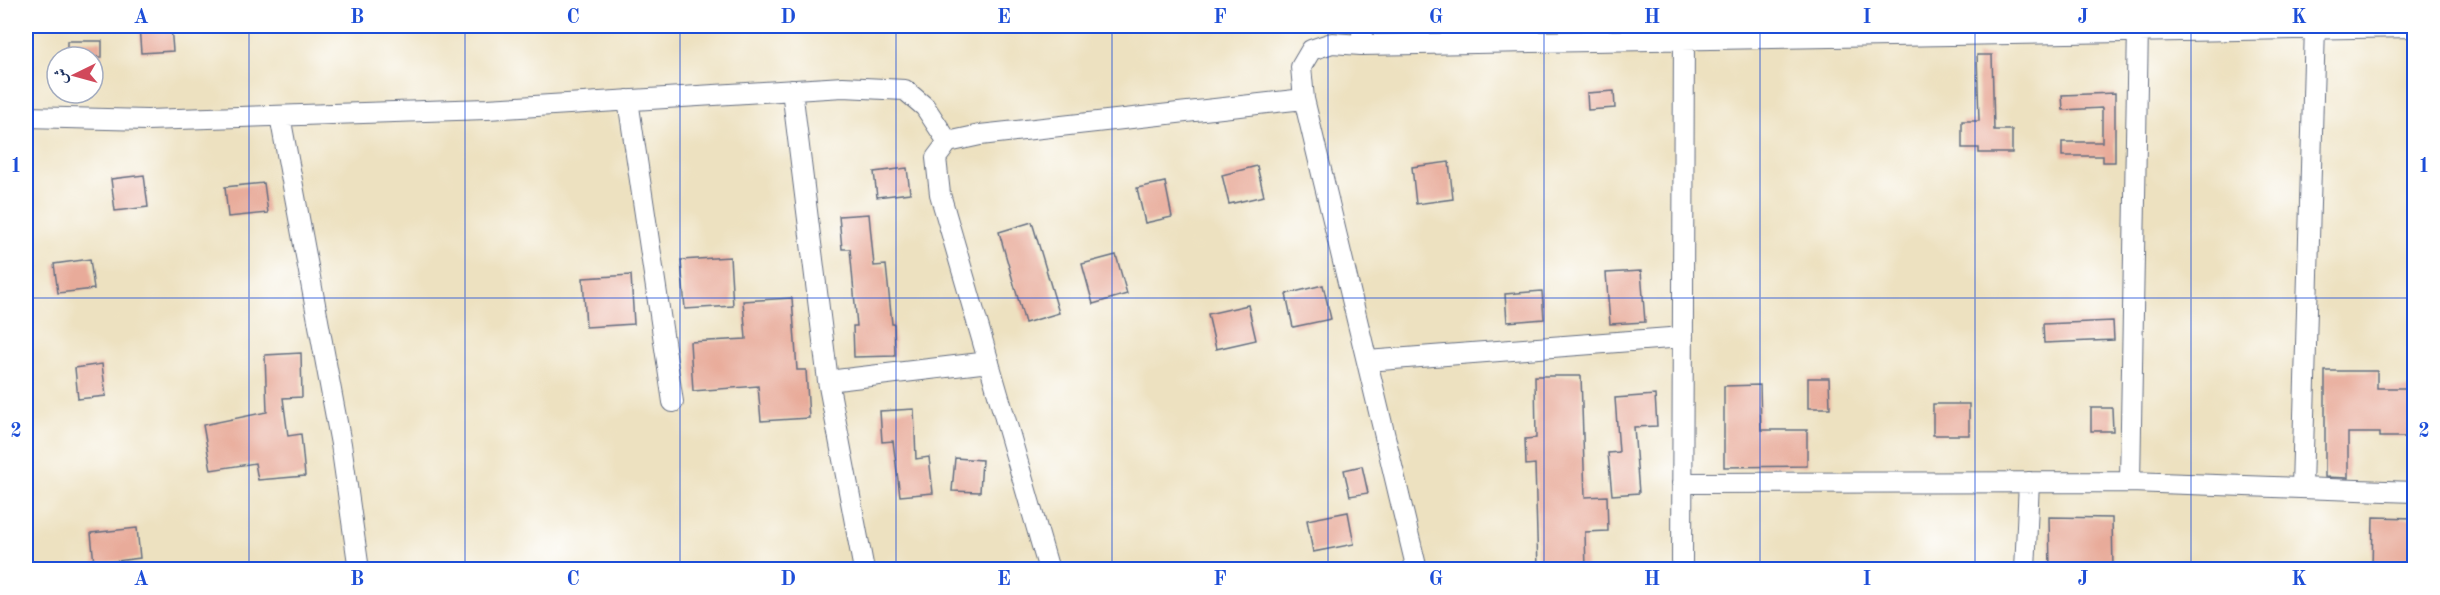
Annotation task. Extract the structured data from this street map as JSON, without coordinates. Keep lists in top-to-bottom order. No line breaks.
{"north":"left","grid":{"columns":["A","B","C","D","E","F","G","H","I","J","K"],"rows":["1","2"]}}
